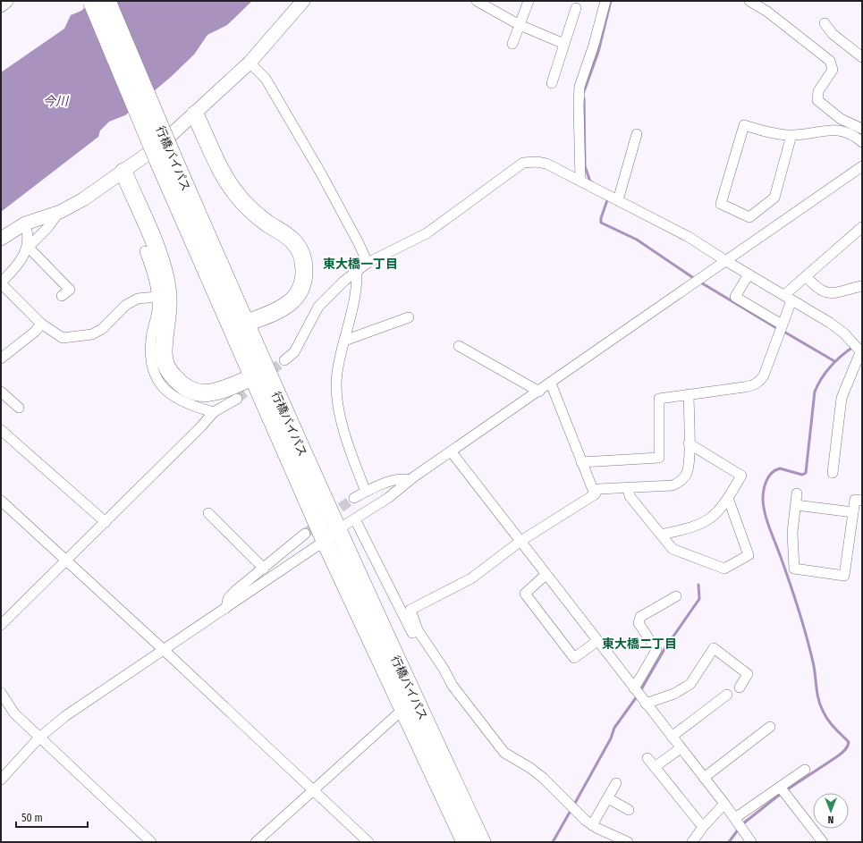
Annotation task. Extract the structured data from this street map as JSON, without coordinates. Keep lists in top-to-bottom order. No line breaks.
{"streets":{"highway":["行橋バイパス"]},"districts":["東大橋一丁目","東大橋二丁目"],"water":["今川"],"scale_bar":"50 m","north":"bottom"}
